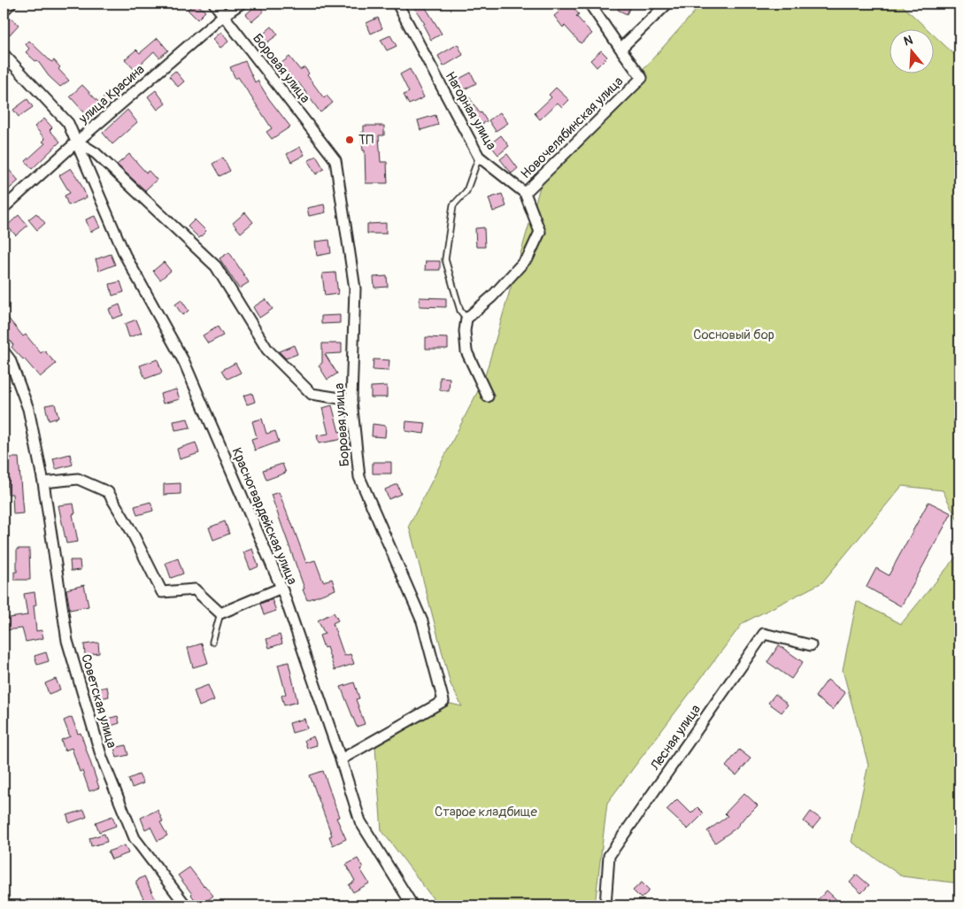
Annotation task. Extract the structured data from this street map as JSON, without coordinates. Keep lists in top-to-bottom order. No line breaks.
{"streets":{"street":["Боровая улица","улица Красина","Нагорная улица","Новочелябинская улица","Красногвардейская улица","Советская улица","Лесная улица"]},"crossings":[["Боровая улица","улица Красина"],["Боровая улица","Красногвардейская улица"],["улица Красина","Красногвардейская улица"],["Нагорная улица","Новочелябинская улица"]],"parks":["Сосновый бор","Старое кладбище"],"places":["ТП"],"north":"top"}
